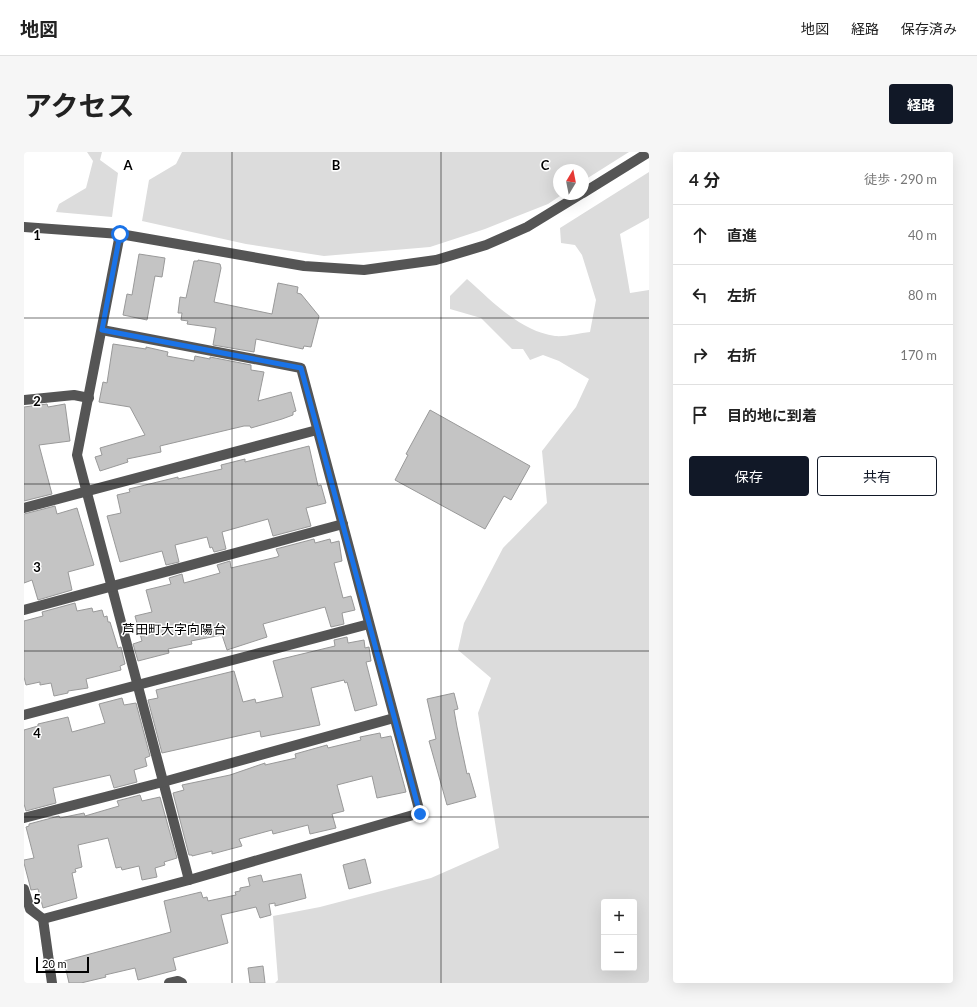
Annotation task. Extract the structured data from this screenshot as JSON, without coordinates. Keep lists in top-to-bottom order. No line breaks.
{"districts":["芦田町大字向陽台"],"scale_bar":"20 m","north":"top","page":{"header":"地図","nav":["地図","経路","保存済み"],"title":"アクセス","buttons":["経路",["保存","共有"]],"heading":["4 分","徒歩 · 290 m"],"list":[["直進","40 m"],["左折","80 m"],["右折","170 m"],"目的地に到着"],"map_buttons":["+","−"],"scale":"20 m"},"grid":{"columns":["A","B","C"],"rows":["1","2","3","4","5"]}}
